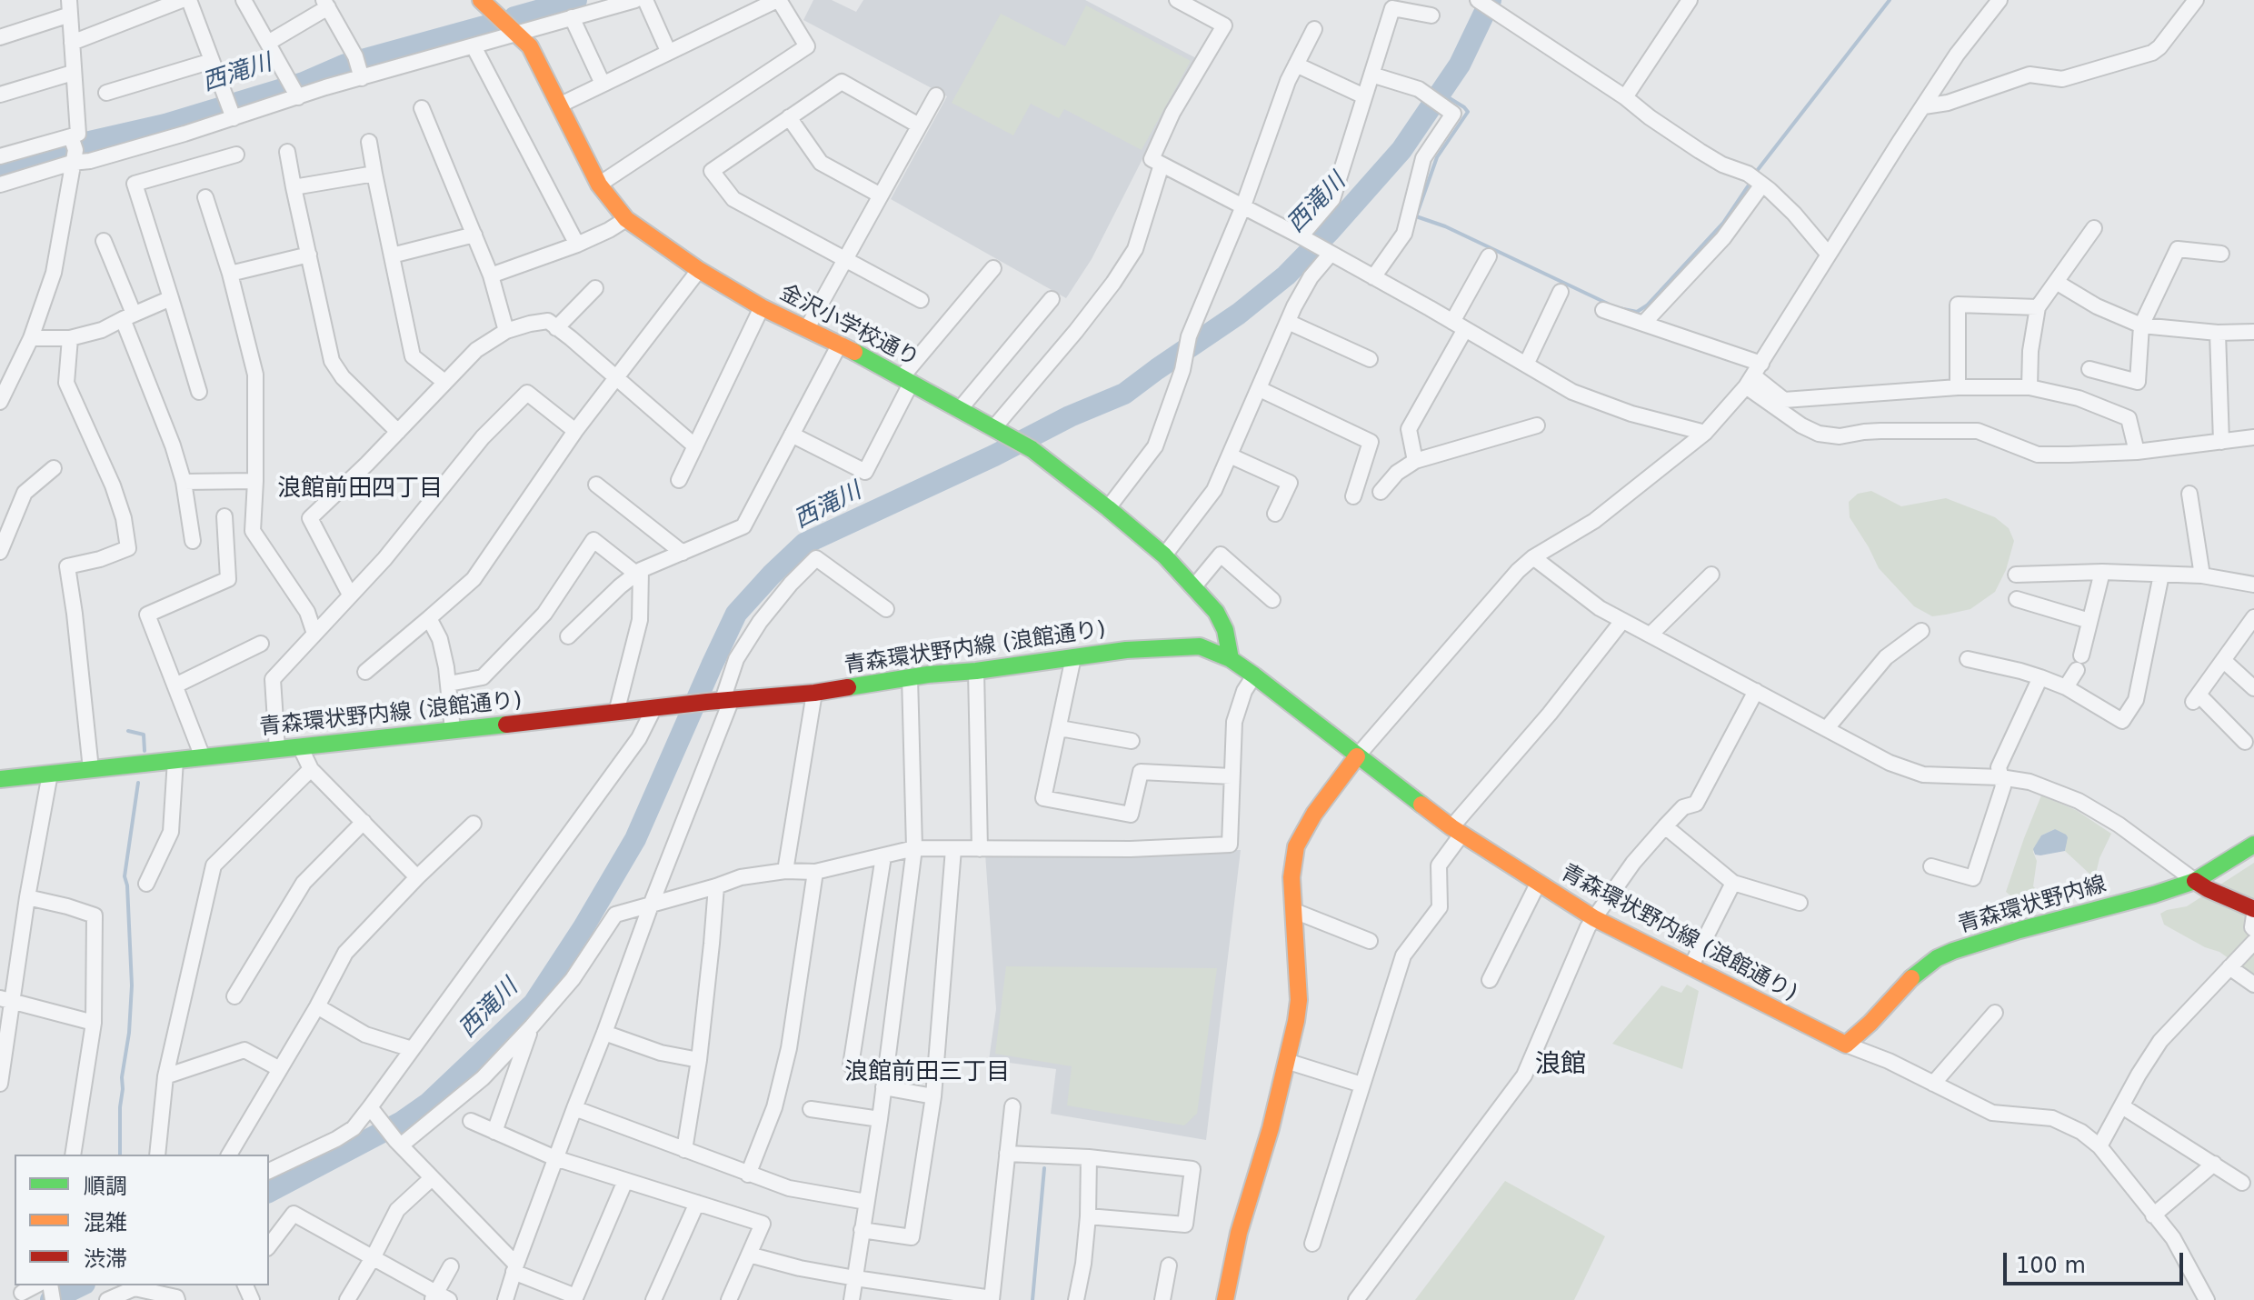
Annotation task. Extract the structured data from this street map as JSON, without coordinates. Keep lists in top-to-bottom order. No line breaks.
{"streets":{"main road":["金沢小学校通り","青森環状野内線 (浪館通り)","青森環状野内線"]},"crossings":[["金沢小学校通り","青森環状野内線 (浪館通り)"],["青森環状野内線 (浪館通り)","青森環状野内線"]],"districts":["浪館前田四丁目","浪館","浪館前田三丁目"],"water":["西滝川"],"legend":["順調","混雑","渋滞"],"scale_bar":"100 m"}
